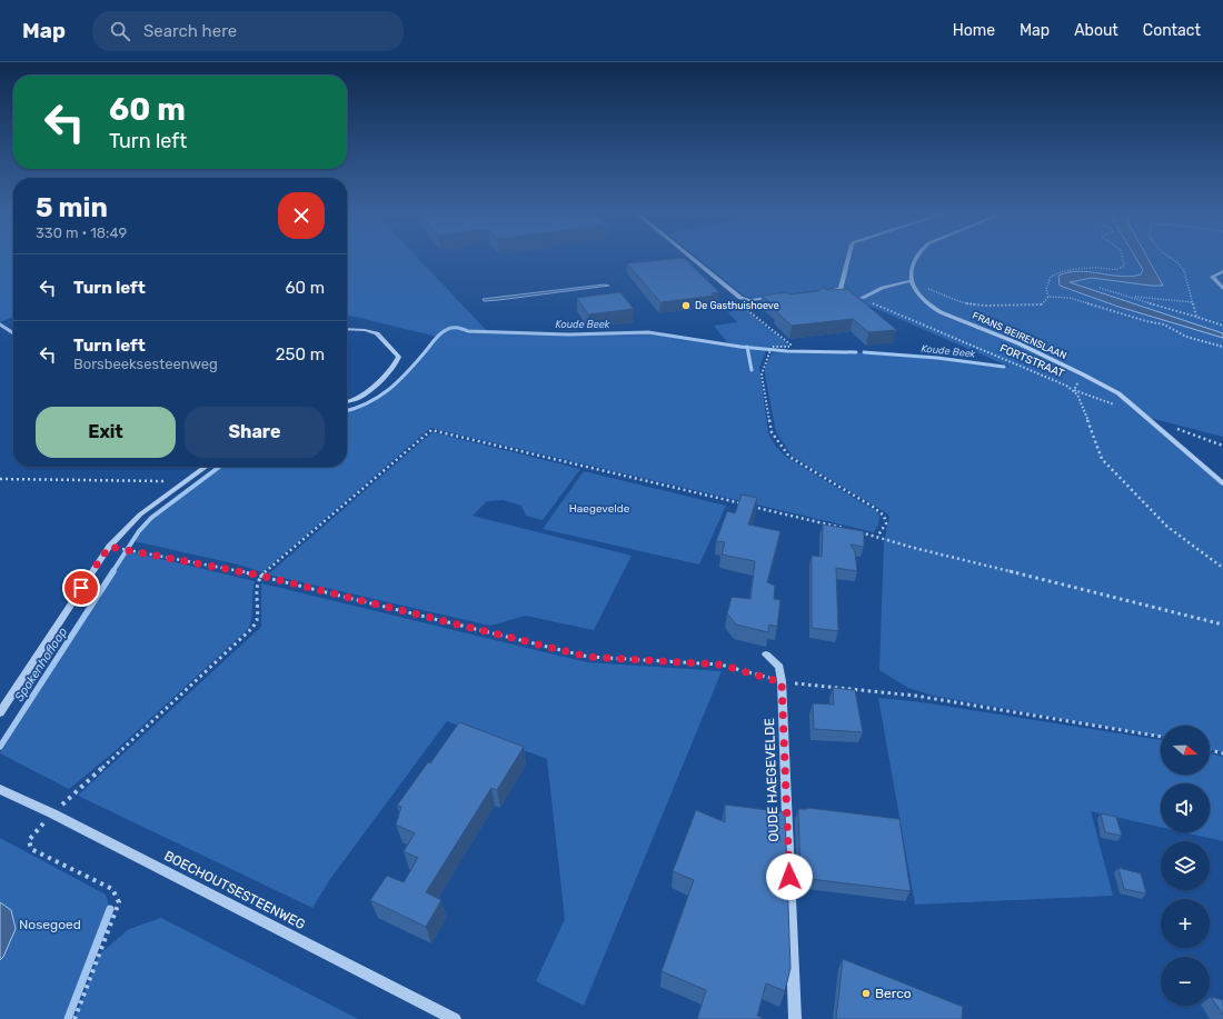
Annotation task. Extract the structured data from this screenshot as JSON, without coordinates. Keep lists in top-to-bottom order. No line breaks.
{"streets":{"street":["FRANS BEIRENSLAAN","OUDE HAEGEVELDE","BOECHOUTSESTEENWEG"],"path":["FORTSTRAAT"]},"water":["Koude Beek","Spokenhofloop"],"parks":["Haegevelde","Nosegoed"],"places":["De Gasthuishoeve","Berco"],"north":"right","page":{"header":"Map","search":"Search here","nav":["Home","Map","About","Contact"],"turn":["60 m","Turn left"],"heading":["5 min","330 m · 18:49"],"list":[{"name":"Turn left","value":"60 m"},{"name":"Turn left","note":"Borsbeeksesteenweg","value":"250 m"}],"buttons":["Exit","Share"],"map_buttons":["+","−"]}}
